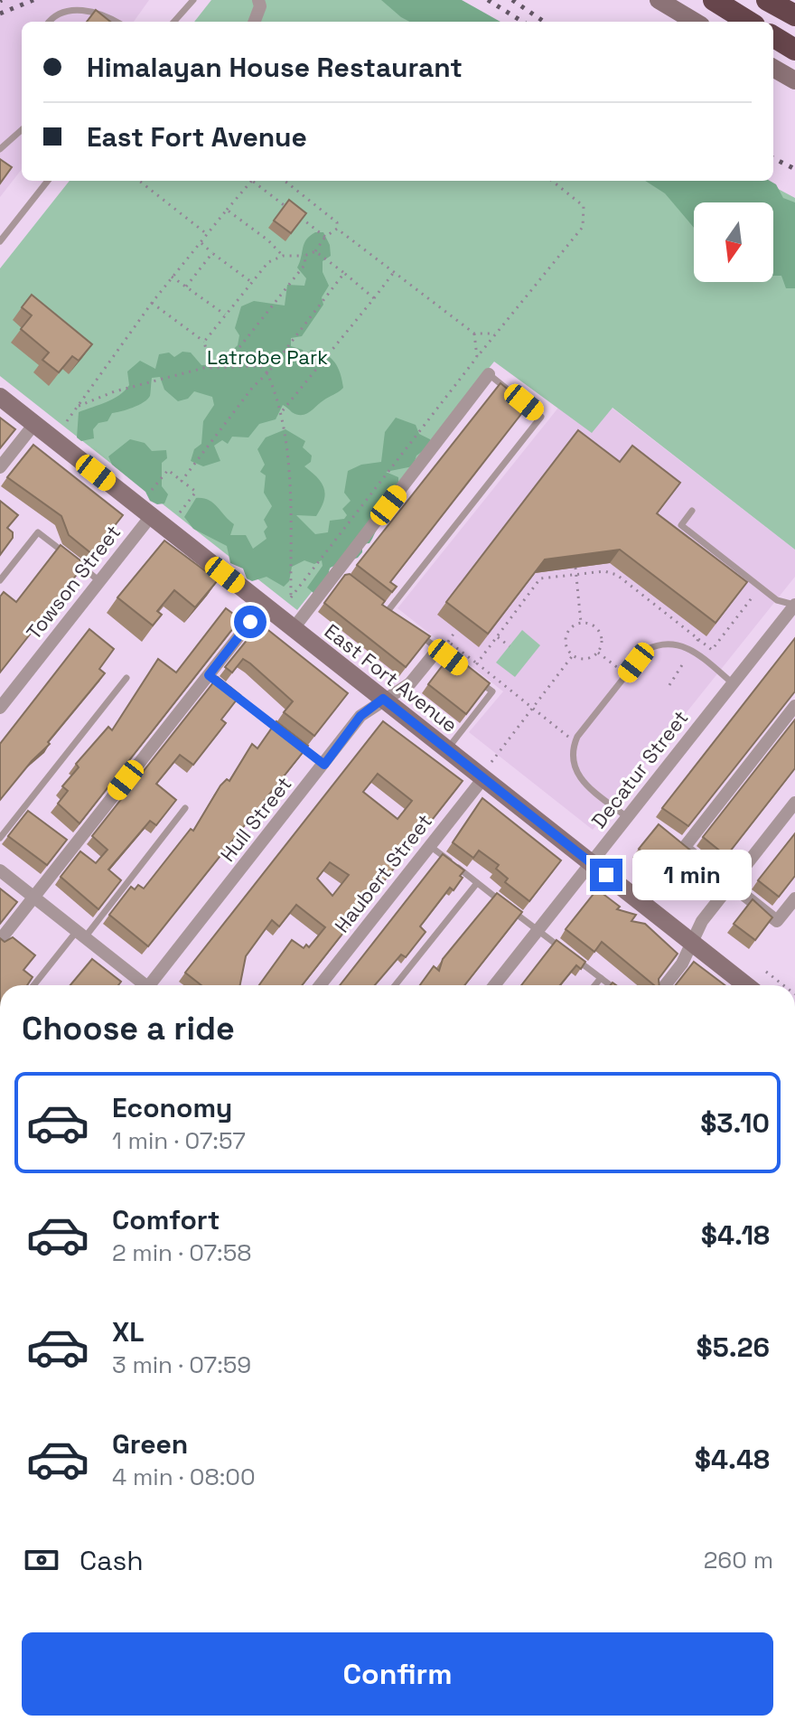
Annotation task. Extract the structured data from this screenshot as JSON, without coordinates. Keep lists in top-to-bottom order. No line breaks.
{"streets":{"street":["Towson Street","East Fort Avenue","Decatur Street","Hull Street","Haubert Street"]},"crossings":[["Towson Street","East Fort Avenue"],["East Fort Avenue","Decatur Street"],["East Fort Avenue","Hull Street"],["East Fort Avenue","Haubert Street"]],"parks":["Latrobe Park"],"north":"bottom","page":{"banner":["Himalayan House Restaurant","East Fort Avenue"],"bubble":"1 min","heading":"Choose a ride","list":[{"name":"Economy","note":"1 min · 07:57","value":"$3.10"},{"name":"Comfort","note":"2 min · 07:58","value":"$4.18"},{"name":"XL","note":"3 min · 07:59","value":"$5.26"},{"name":"Green","note":"4 min · 08:00","value":"$4.48"}],"pay":["Cash","260 m"],"buttons":"Confirm"}}
